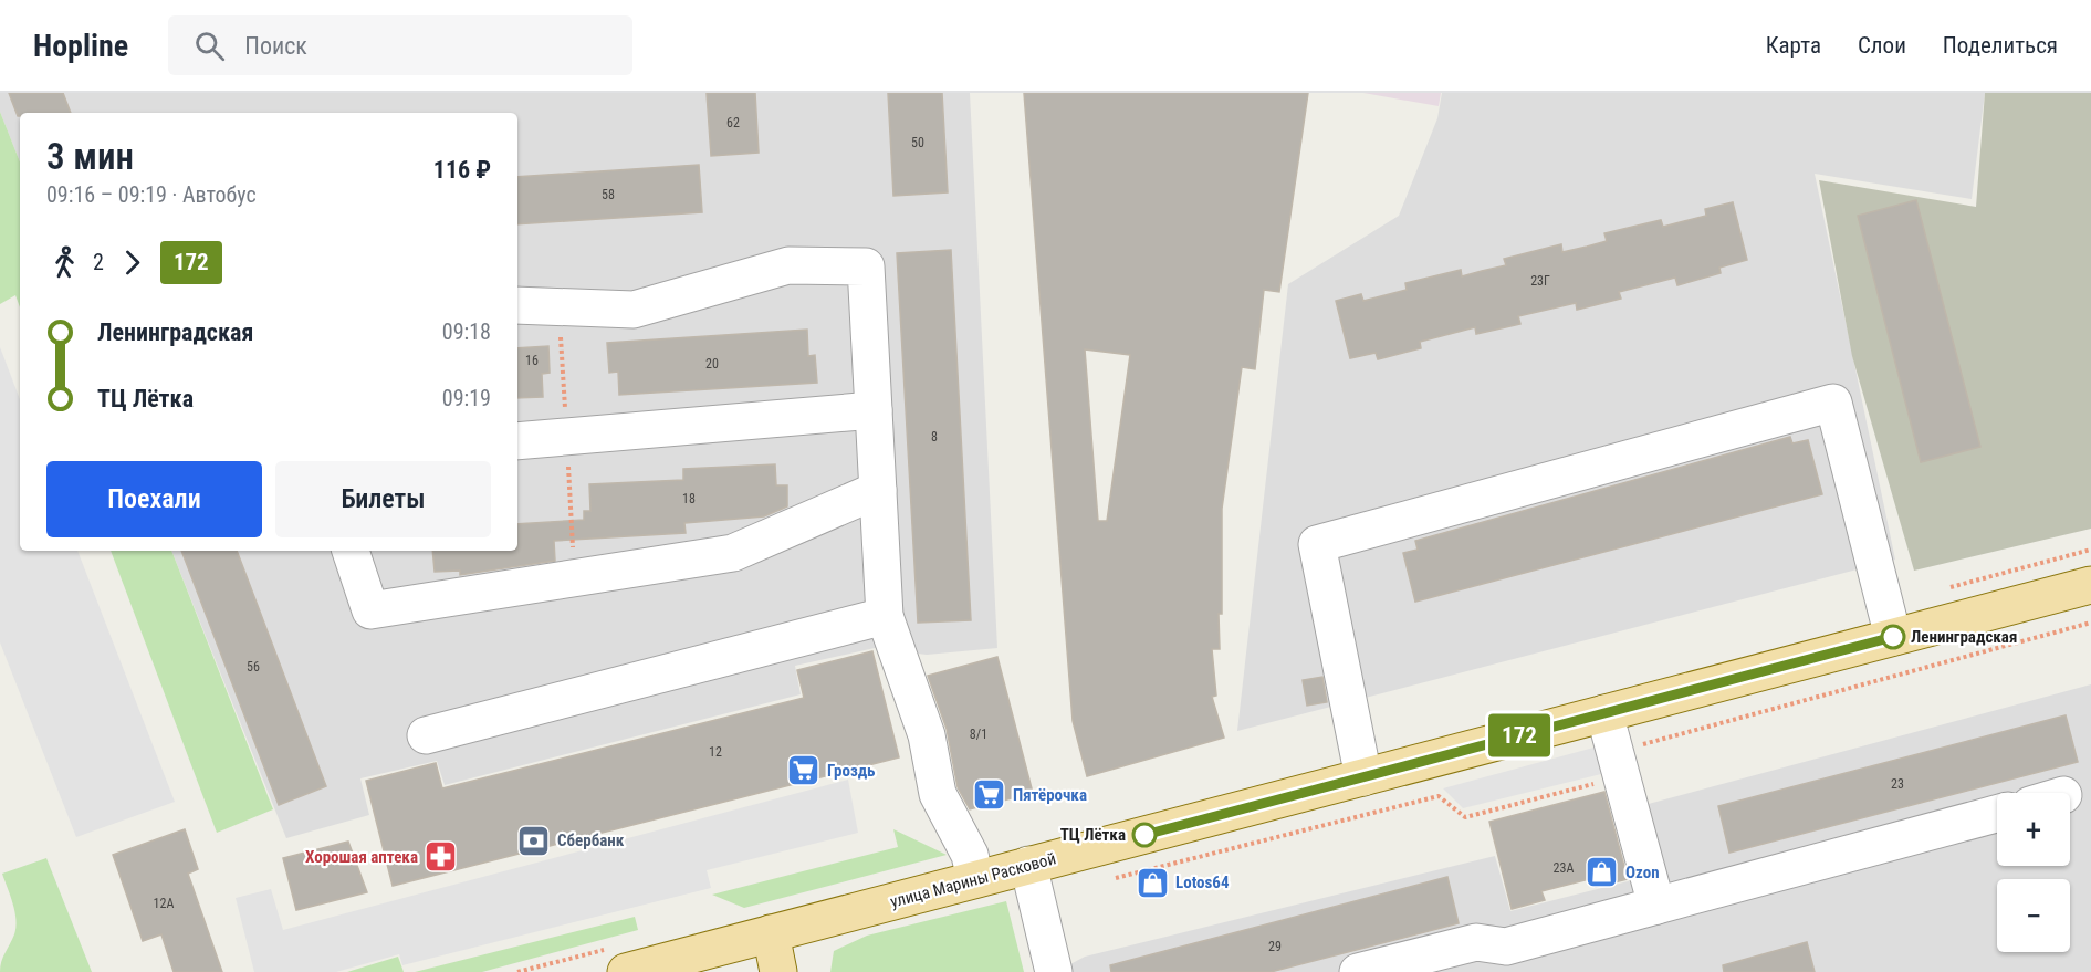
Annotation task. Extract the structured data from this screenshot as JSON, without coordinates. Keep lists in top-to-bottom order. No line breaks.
{"streets":{"main road":["улица Марины Расковой"]},"places":{"other":["Ленинградская","ТЦ Лётка"],"supermarket":["Гроздь","Пятёрочка"],"bank":["Сбербанк"],"pharmacy":["Хорошая аптека"],"shop":["Ozon","Lotos64"]},"lines":["bus line 172"],"house_numbers":["62","50","58","23Г","16","20","8","18","56","8/1","12","23","23А","12А","29"],"page":{"header":"Hopline","search":"Поиск","nav":["Карта","Слои","Поделиться"],"on_map":"172","heading":["3 мин","09:16 – 09:19 · Автобус","116 ₽"],"legs":["2","172"],"list":[{"name":"Ленинградская","value":"09:18"},{"name":"ТЦ Лётка","value":"09:19"}],"buttons":["Поехали","Билеты"],"map_buttons":["+","−"]}}
